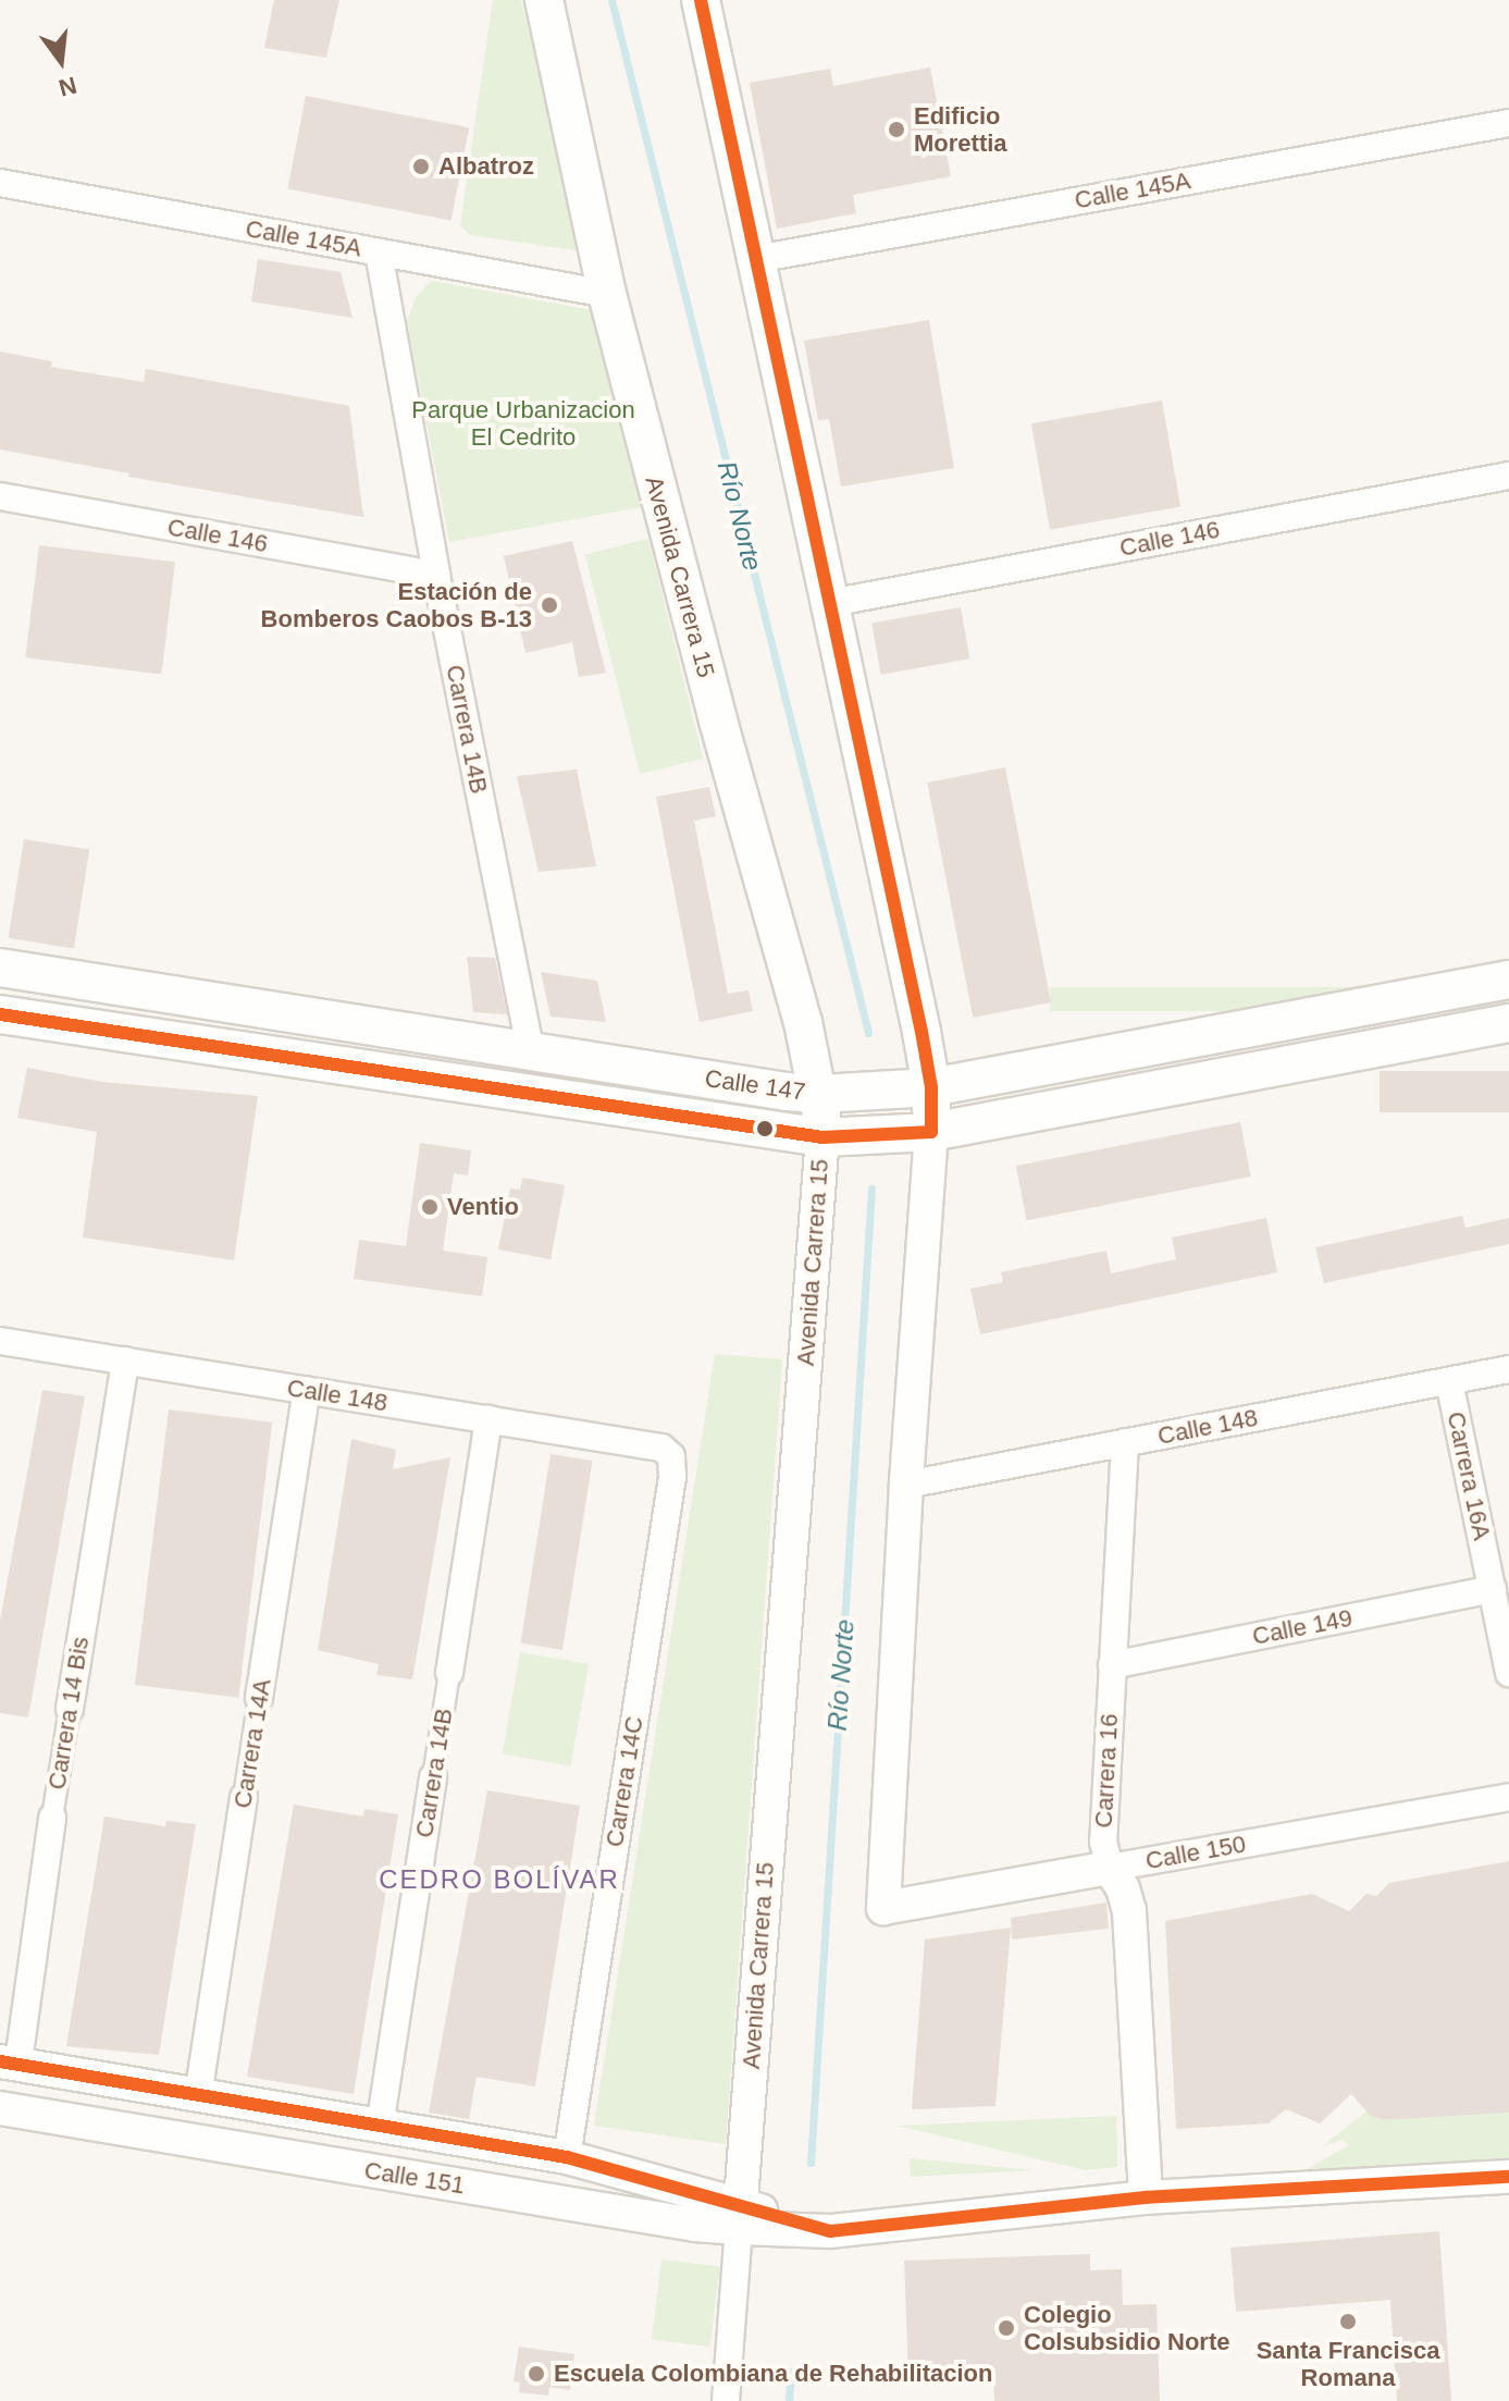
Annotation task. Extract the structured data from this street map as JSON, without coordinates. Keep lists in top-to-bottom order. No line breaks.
{"streets":{"main road":["Avenida Carrera 15","Calle 147"],"street":["Calle 145A","Calle 146","Carrera 14B","Calle 148","Carrera 16A","Calle 149","Carrera 14 Bis","Carrera 14A","Carrera 16","Carrera 14C","Calle 150","Calle 151"]},"crossings":[["Calle 145A","Avenida Carrera 15"],["Calle 145A","Carrera 14B"],["Calle 146","Carrera 14B"],["Avenida Carrera 15","Calle 147"],["Avenida Carrera 15","Calle 151"],["Carrera 14B","Calle 147"],["Carrera 14B","Calle 148"],["Carrera 14B","Calle 151"],["Calle 148","Carrera 16A"],["Calle 148","Carrera 14 Bis"],["Calle 148","Carrera 14A"],["Calle 148","Carrera 16"],["Calle 148","Carrera 14C"],["Calle 148","Calle 150"],["Carrera 16A","Calle 149"],["Calle 149","Carrera 16"],["Carrera 14 Bis","Calle 151"],["Carrera 14A","Calle 151"],["Carrera 16","Calle 150"],["Carrera 16","Calle 151"],["Carrera 14C","Calle 151"]],"districts":["CEDRO BOLÍVAR"],"water":["Río Norte"],"parks":["Parque Urbanizacion El Cedrito"],"places":["Edificio Morettia","Albatroz","Estación de Bomberos Caobos B-13","Ventio","Santa Francisca Romana","Colegio Colsubsidio Norte","Escuela Colombiana de Rehabilitacion"],"north":"bottom"}
